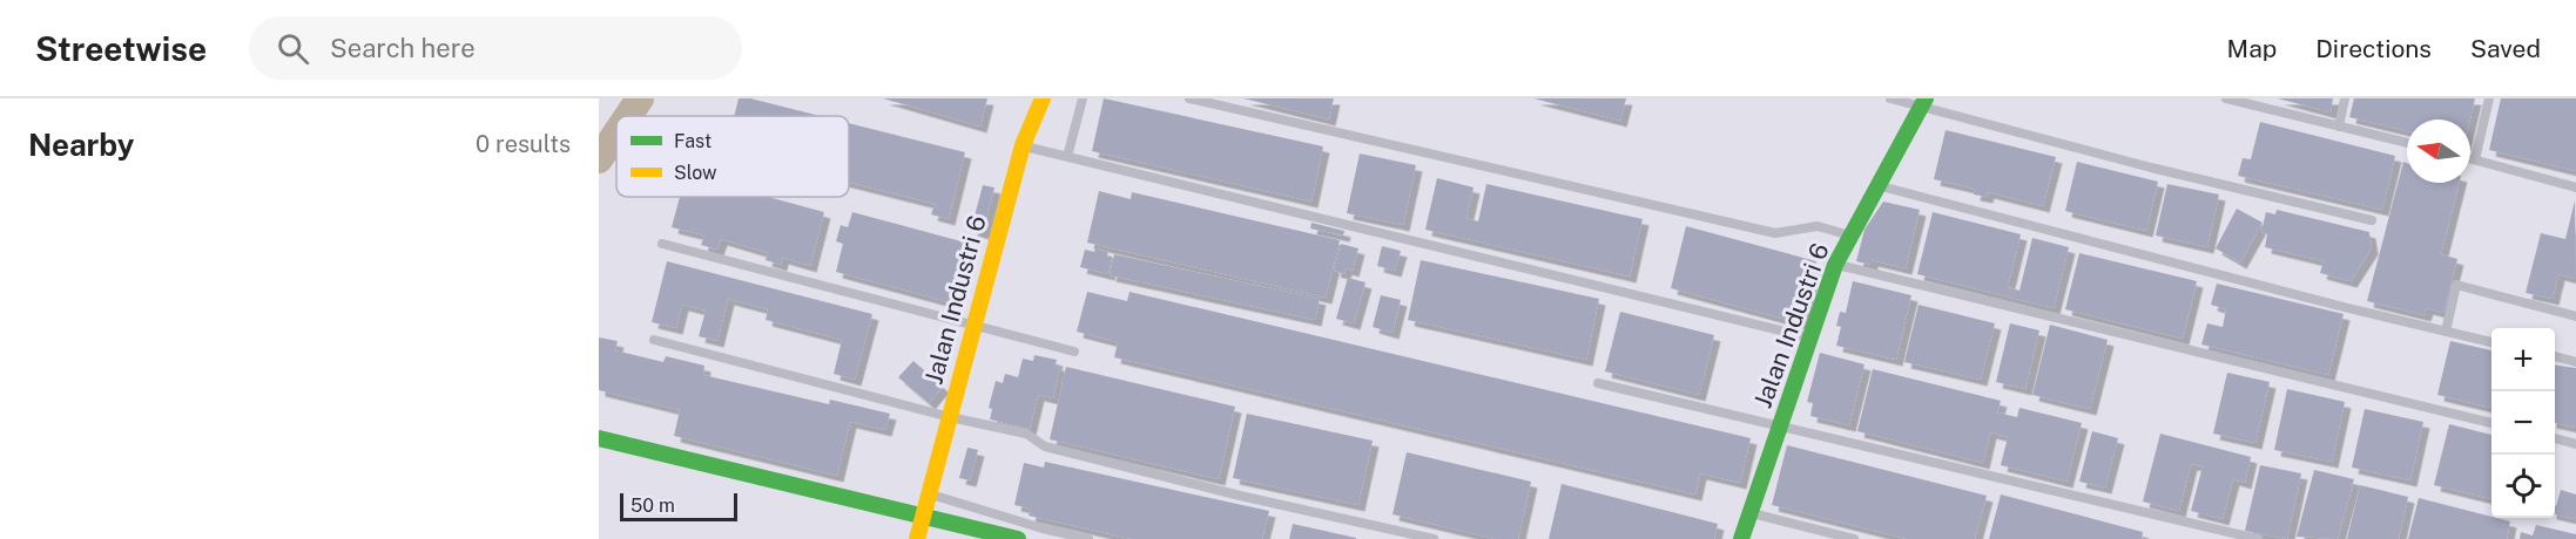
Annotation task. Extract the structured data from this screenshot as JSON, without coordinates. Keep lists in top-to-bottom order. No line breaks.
{"streets":{"street":["Jalan Industri 6"]},"legend":["Fast","Slow"],"scale_bar":"50 m","north":"left","page":{"header":"Streetwise","search":"Search here","nav":["Map","Directions","Saved"],"heading":["Nearby","0 results"],"map_buttons":["+","−"],"scale":"50 m"}}
